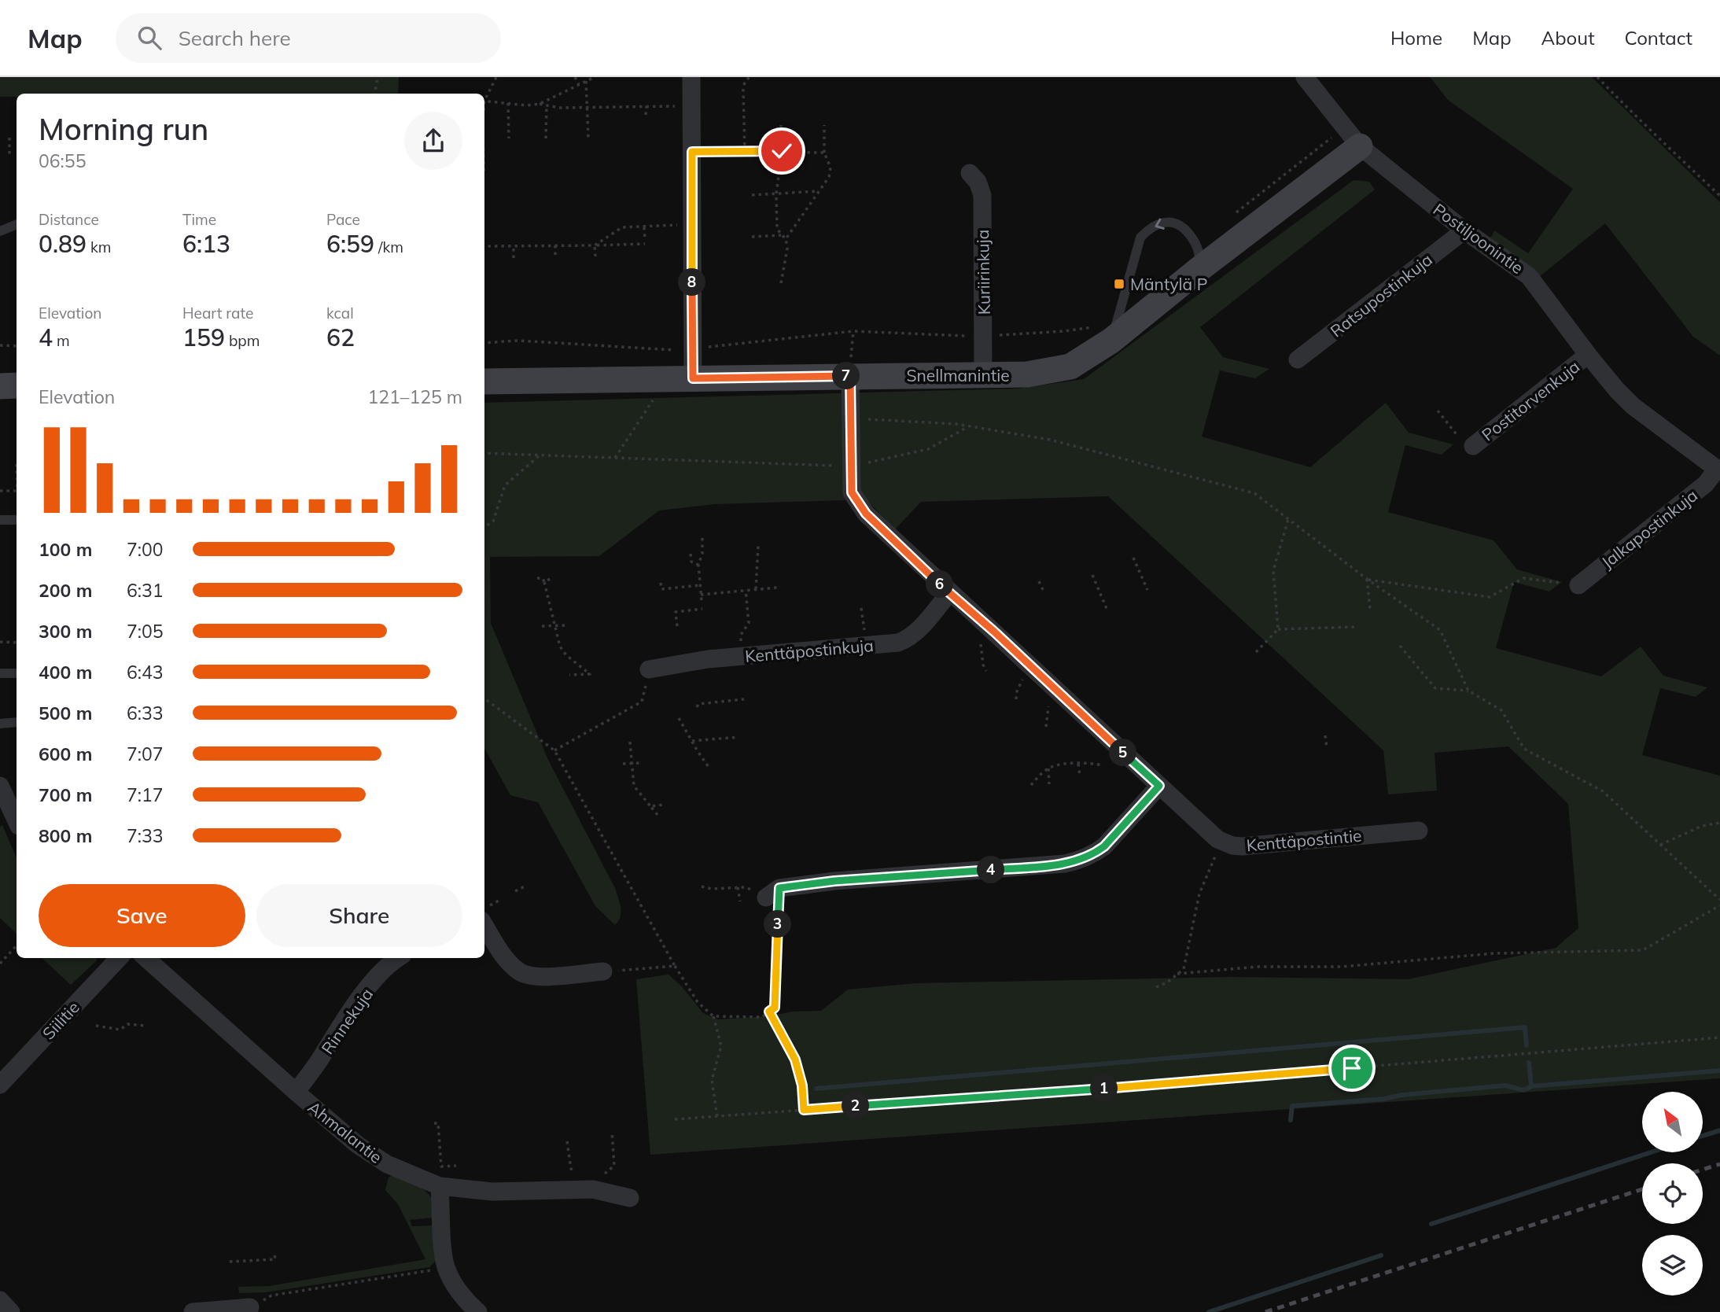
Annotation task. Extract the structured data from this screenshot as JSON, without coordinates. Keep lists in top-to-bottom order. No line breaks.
{"streets":{"street":["Postiljoonintie","Kuriirinkuja","Ratsupostinkuja","Snellmanintie","Postitorvenkuja","Jalkapostinkuja","Kenttäpostinkuja","Kenttäpostintie","Siilitie","Rinnekuja","Ahmalantie"]},"crossings":[["Postiljoonintie","Ratsupostinkuja"],["Postiljoonintie","Snellmanintie"],["Postiljoonintie","Postitorvenkuja"],["Postiljoonintie","Jalkapostinkuja"],["Kuriirinkuja","Snellmanintie"],["Rinnekuja","Ahmalantie"]],"places":{"transit":["Mäntylä P"]},"north":"top left","page":{"header":"Map","search":"Search here","nav":["Home","Map","About","Contact"],"heading":["Morning run","06:55"],"stats":[["Distance","0.89 km"],["Time","6:13"],["Pace","6:59 /km"],["Elevation","4 m"],["Heart rate","159 bpm"],["kcal","62"]],"pins":["8","7","6","5","4","3","1","2"],"chart":["Elevation","121–125 m"],"list":[{"name":"100 m","note":"7:00"},{"name":"200 m","note":"6:31"},{"name":"300 m","note":"7:05"},{"name":"400 m","note":"6:43"},{"name":"500 m","note":"6:33"},{"name":"600 m","note":"7:07"},{"name":"700 m","note":"7:17"},{"name":"800 m","note":"7:33"}],"buttons":["Save","Share"]}}
